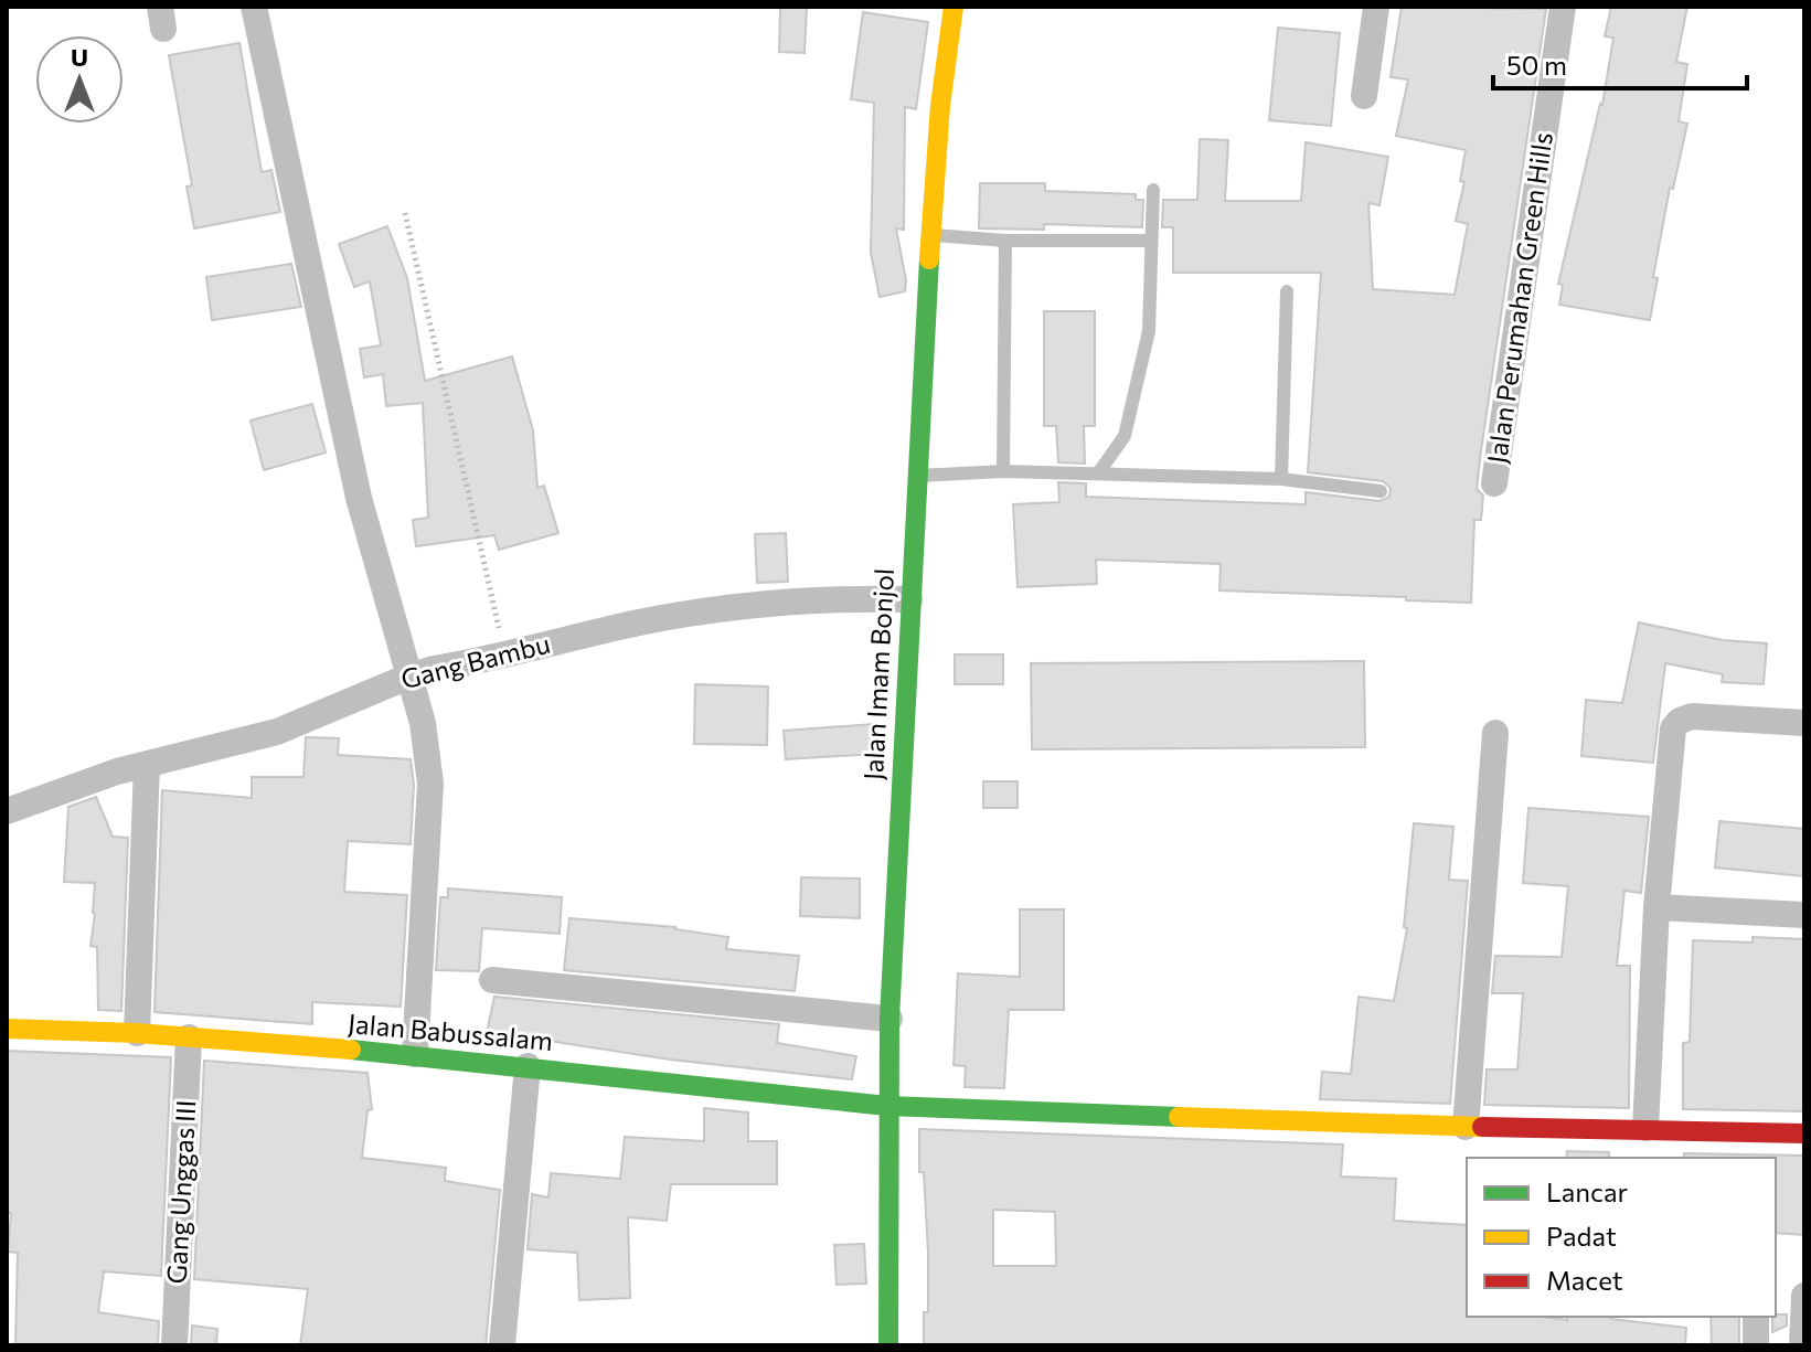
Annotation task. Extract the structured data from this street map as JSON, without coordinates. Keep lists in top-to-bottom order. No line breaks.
{"streets":{"street":["Jalan Perumahan Green Hills","Gang Bambu","Jalan Imam Bonjol","Jalan Babussalam","Gang Unggas III"]},"crossings":[["Gang Bambu","Jalan Imam Bonjol"],["Jalan Imam Bonjol","Jalan Babussalam"],["Jalan Babussalam","Gang Unggas III"]],"legend":["Lancar","Padat","Macet"],"scale_bar":"50 m","north":"top"}
